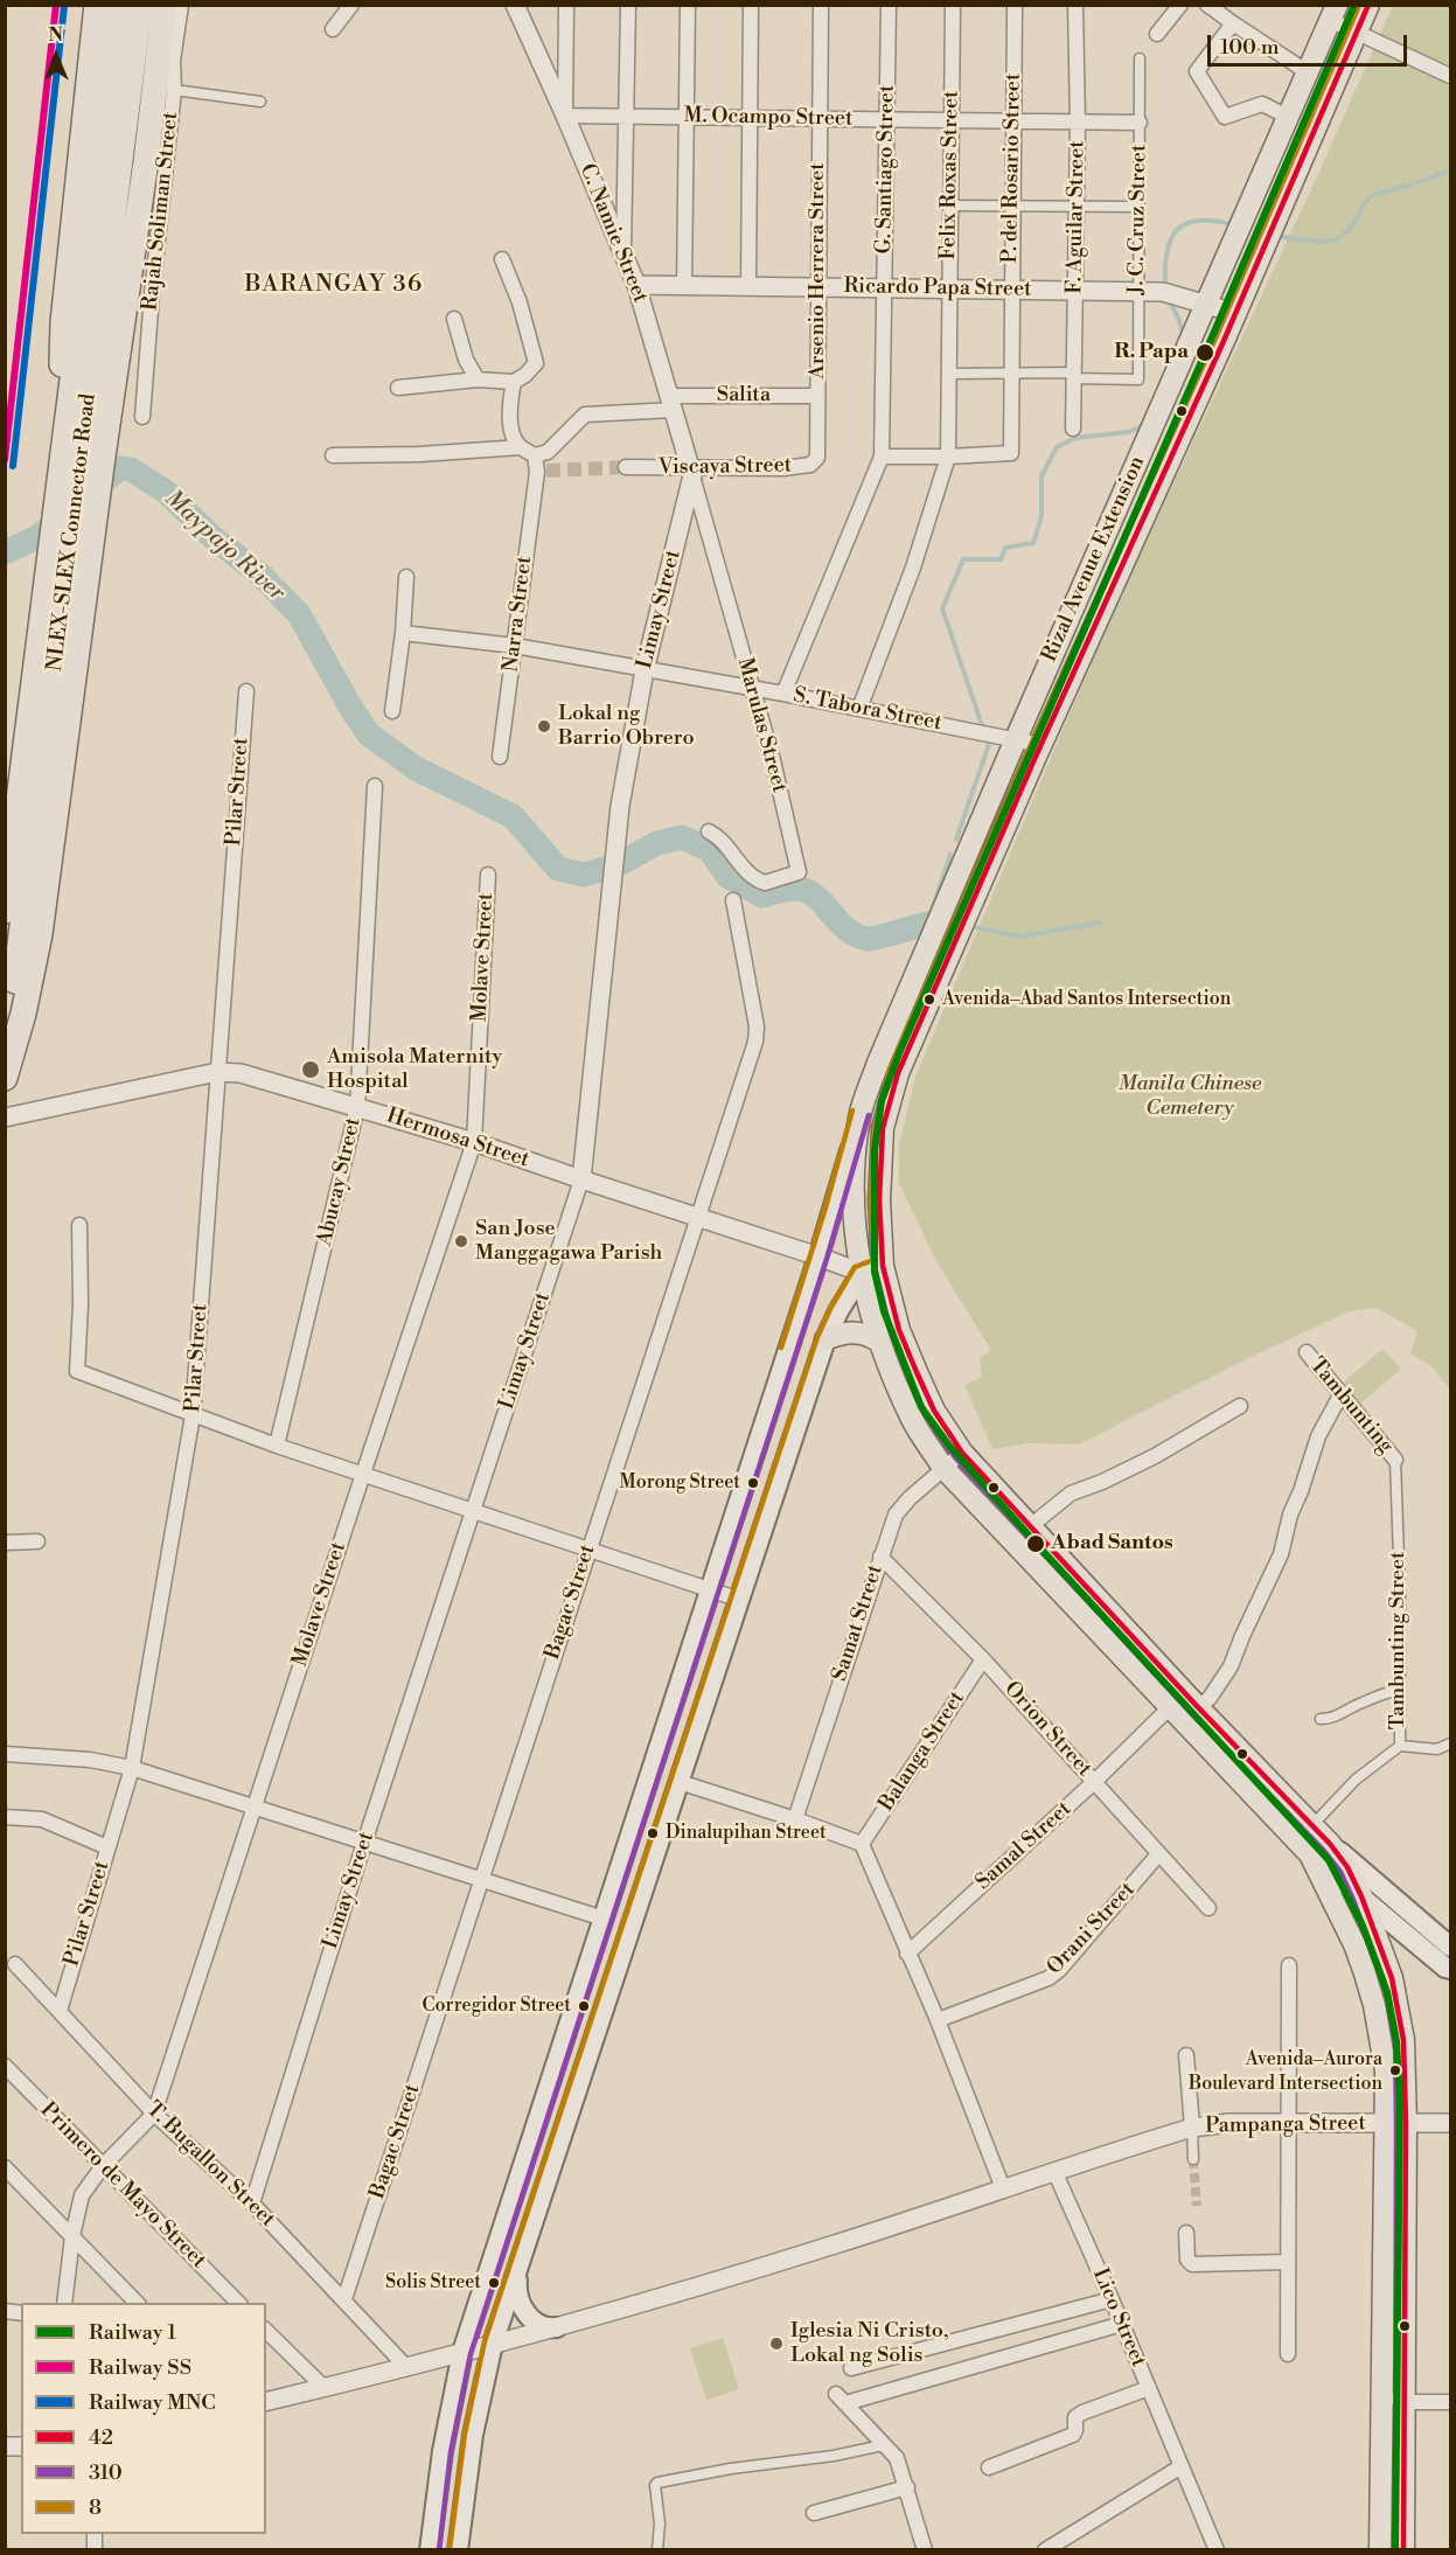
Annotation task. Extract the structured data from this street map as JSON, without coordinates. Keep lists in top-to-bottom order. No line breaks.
{"streets":{"highway":["NLEX-SLEX Connector Road"],"main road":["Rizal Avenue Extension"],"street":["M. Ocampo Street","P. del Rosario Street","G. Santiago Street","Felix Roxas Street","Rajah Soliman Street","F. Aguilar Street","J. C. Cruz Street","C. Namie Street","Arsenio Herrera Street","Ricardo Papa Street","Salita","Viscaya Street","Limay Street","Narra Street","S. Tabora Street","Marulas Street","Pilar Street","Molave Street","Hermosa Street","Abucay Street","Tambunting","Bagac Street","Samat Street","Tambunting Street","Orion Street","Balanga Street","Samal Street","Orani Street","Pampanga Street","T. Bugallon Street","Primero de Mayo Street","Lico Street"]},"crossings":[["M. Ocampo Street","P. del Rosario Street"],["M. Ocampo Street","G. Santiago Street"],["M. Ocampo Street","Felix Roxas Street"],["M. Ocampo Street","F. Aguilar Street"],["M. Ocampo Street","J. C. Cruz Street"],["M. Ocampo Street","C. Namie Street"],["M. Ocampo Street","Arsenio Herrera Street"],["P. del Rosario Street","Felix Roxas Street"],["P. del Rosario Street","Ricardo Papa Street"],["G. Santiago Street","Ricardo Papa Street"],["G. Santiago Street","S. Tabora Street"],["Felix Roxas Street","Ricardo Papa Street"],["Felix Roxas Street","S. Tabora Street"],["F. Aguilar Street","J. C. Cruz Street"],["F. Aguilar Street","Ricardo Papa Street"],["J. C. Cruz Street","Ricardo Papa Street"],["C. Namie Street","Ricardo Papa Street"],["C. Namie Street","Salita"],["C. Namie Street","Viscaya Street"],["C. Namie Street","Limay Street"],["C. Namie Street","Marulas Street"],["Arsenio Herrera Street","Ricardo Papa Street"],["Arsenio Herrera Street","Salita"],["Arsenio Herrera Street","Viscaya Street"],["Ricardo Papa Street","Rizal Avenue Extension"],["Salita","Narra Street"],["Viscaya Street","Limay Street"],["Viscaya Street","Marulas Street"],["Rizal Avenue Extension","S. Tabora Street"],["Rizal Avenue Extension","Hermosa Street"],["Rizal Avenue Extension","Samat Street"],["Rizal Avenue Extension","Samal Street"],["Limay Street","S. Tabora Street"],["Limay Street","Marulas Street"],["Limay Street","Hermosa Street"],["Limay Street","T. Bugallon Street"],["Narra Street","S. Tabora Street"],["S. Tabora Street","Marulas Street"],["Pilar Street","Hermosa Street"],["Pilar Street","T. Bugallon Street"],["Molave Street","Hermosa Street"],["Molave Street","T. Bugallon Street"],["Molave Street","Primero de Mayo Street"],["Hermosa Street","Abucay Street"],["Hermosa Street","Bagac Street"],["Tambunting","Tambunting Street"],["Tambunting","Samal Street"],["Bagac Street","T. Bugallon Street"],["Samat Street","Orion Street"],["Orion Street","Balanga Street"],["Orion Street","Samal Street"],["Orion Street","Orani Street"],["Pampanga Street","Lico Street"]],"districts":["BARANGAY 36"],"water":["Maypajo River"],"parks":["Manila Chinese Cemetery"],"places":["R. Papa","Lokal ng Barrio Obrero","Avenida–Abad Santos Intersection","Amisola Maternity Hospital","San Jose Manggagawa Parish","Morong Street","Abad Santos","Dinalupihan Street","Corregidor Street","Avenida–Aurora Boulevard Intersection","Solis Street","Iglesia Ni Cristo, Lokal ng Solis"],"lines":["rail line 1","rail line SS","transit line 42","transit line 310","transit line 8","rail line MNC"],"legend":["Railway 1","Railway SS","Railway MNC","42","310","8"],"scale_bar":"100 m","north":"top"}
